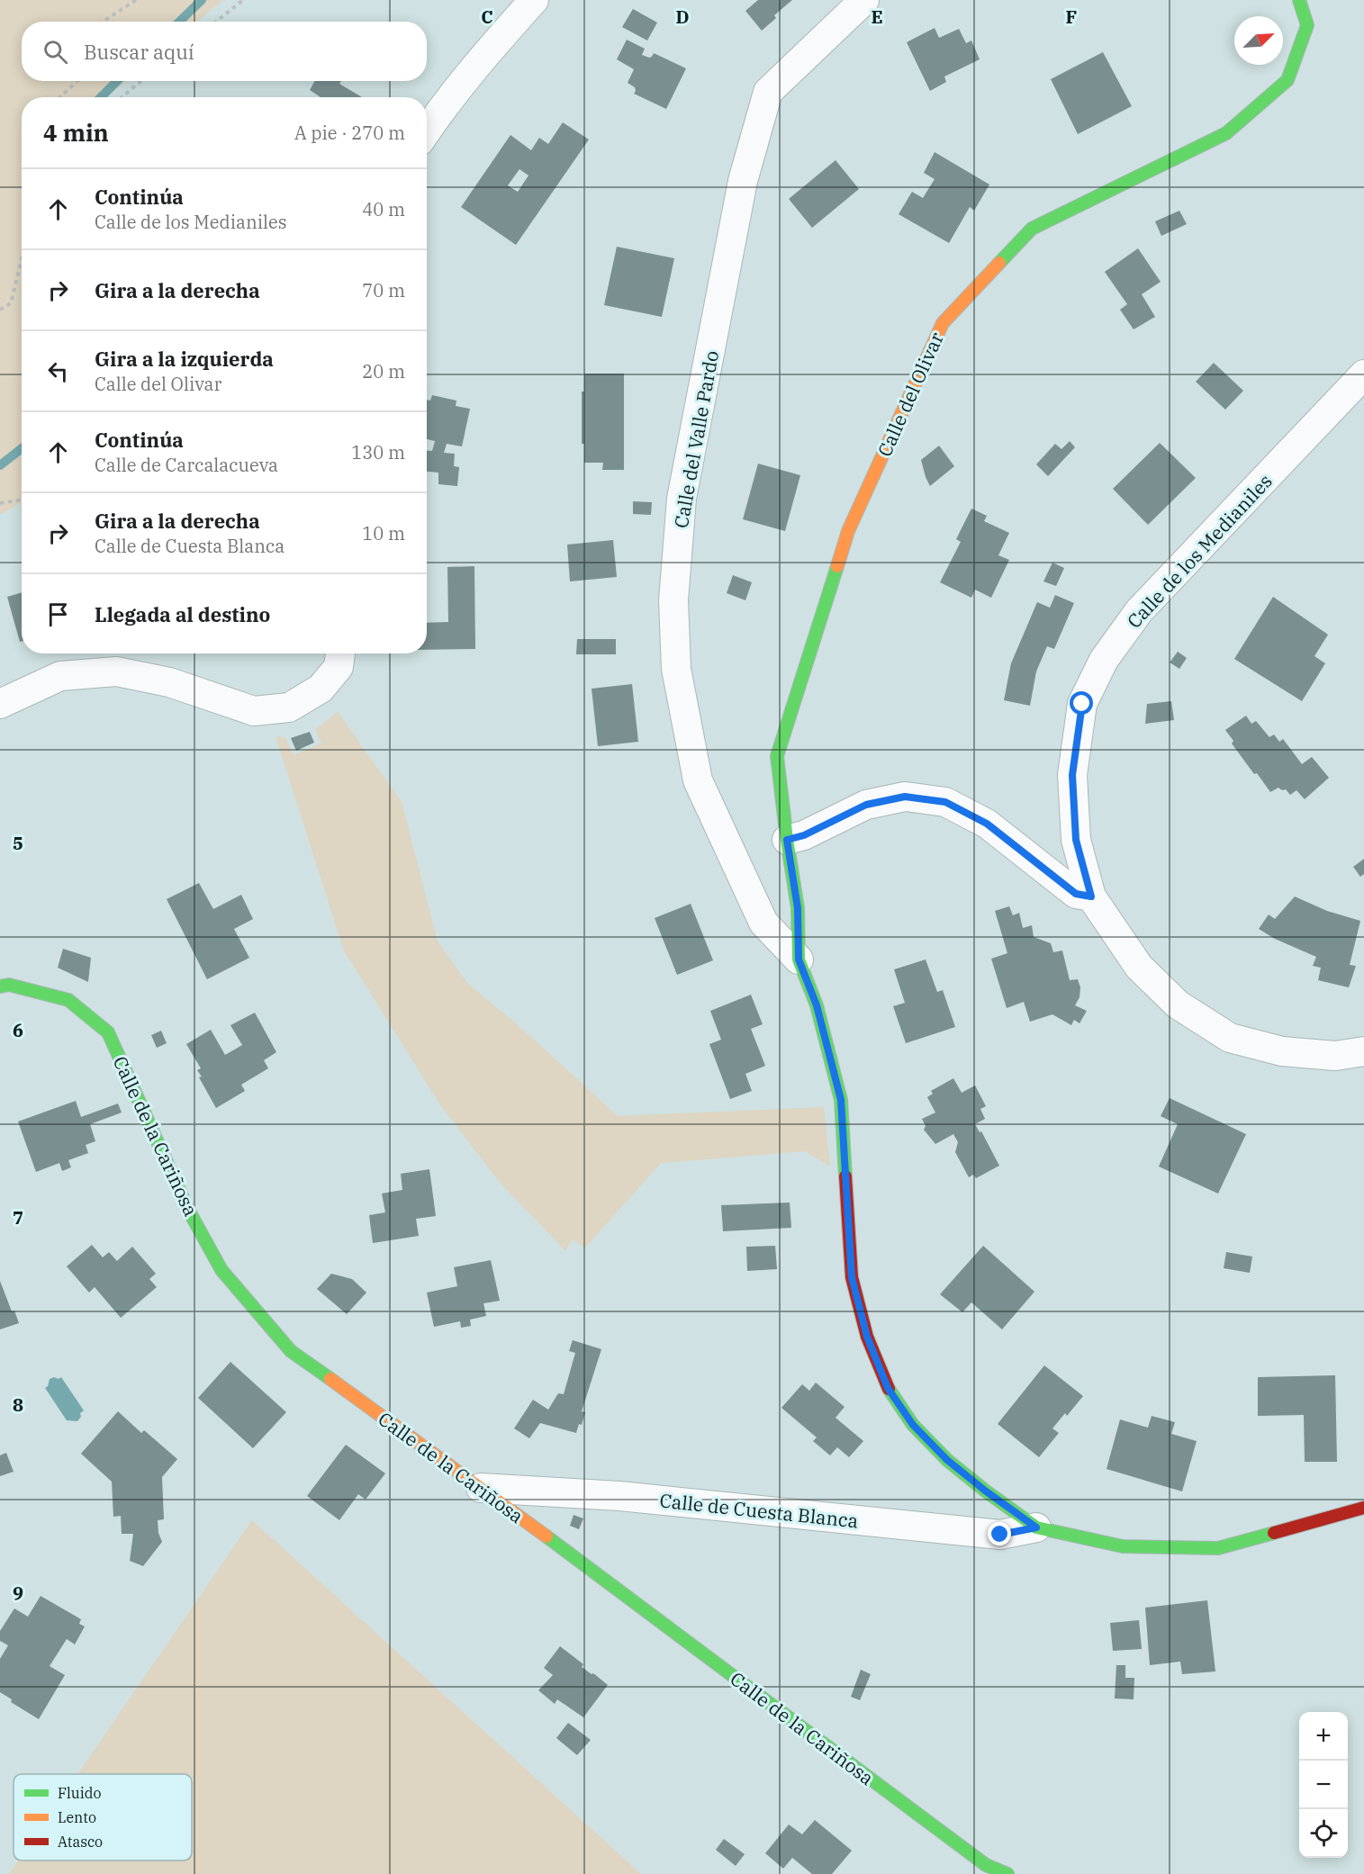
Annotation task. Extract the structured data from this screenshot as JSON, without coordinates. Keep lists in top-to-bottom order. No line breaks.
{"streets":{"street":["Calle del Olivar","Calle del Valle Pardo","Calle de los Medianiles","Calle de la Cariñosa","Calle de Cuesta Blanca"]},"crossings":[["Calle del Olivar","Calle del Valle Pardo"],["Calle de la Cariñosa","Calle de Cuesta Blanca"]],"legend":["Fluido","Lento","Atasco"],"north":"top right","page":{"search":"Buscar aquí","heading":["4 min","A pie · 270 m"],"list":[["Continúa","Calle de los Medianiles","40 m"],["Gira a la derecha","70 m"],["Gira a la izquierda","Calle del Olivar","20 m"],["Continúa","Calle de Carcalacueva","130 m"],["Gira a la derecha","Calle de Cuesta Blanca","10 m"],"Llegada al destino"],"map_buttons":["+","−"]},"grid":{"columns":["C","D","E","F"],"rows":["5","6","7","8","9"]}}
